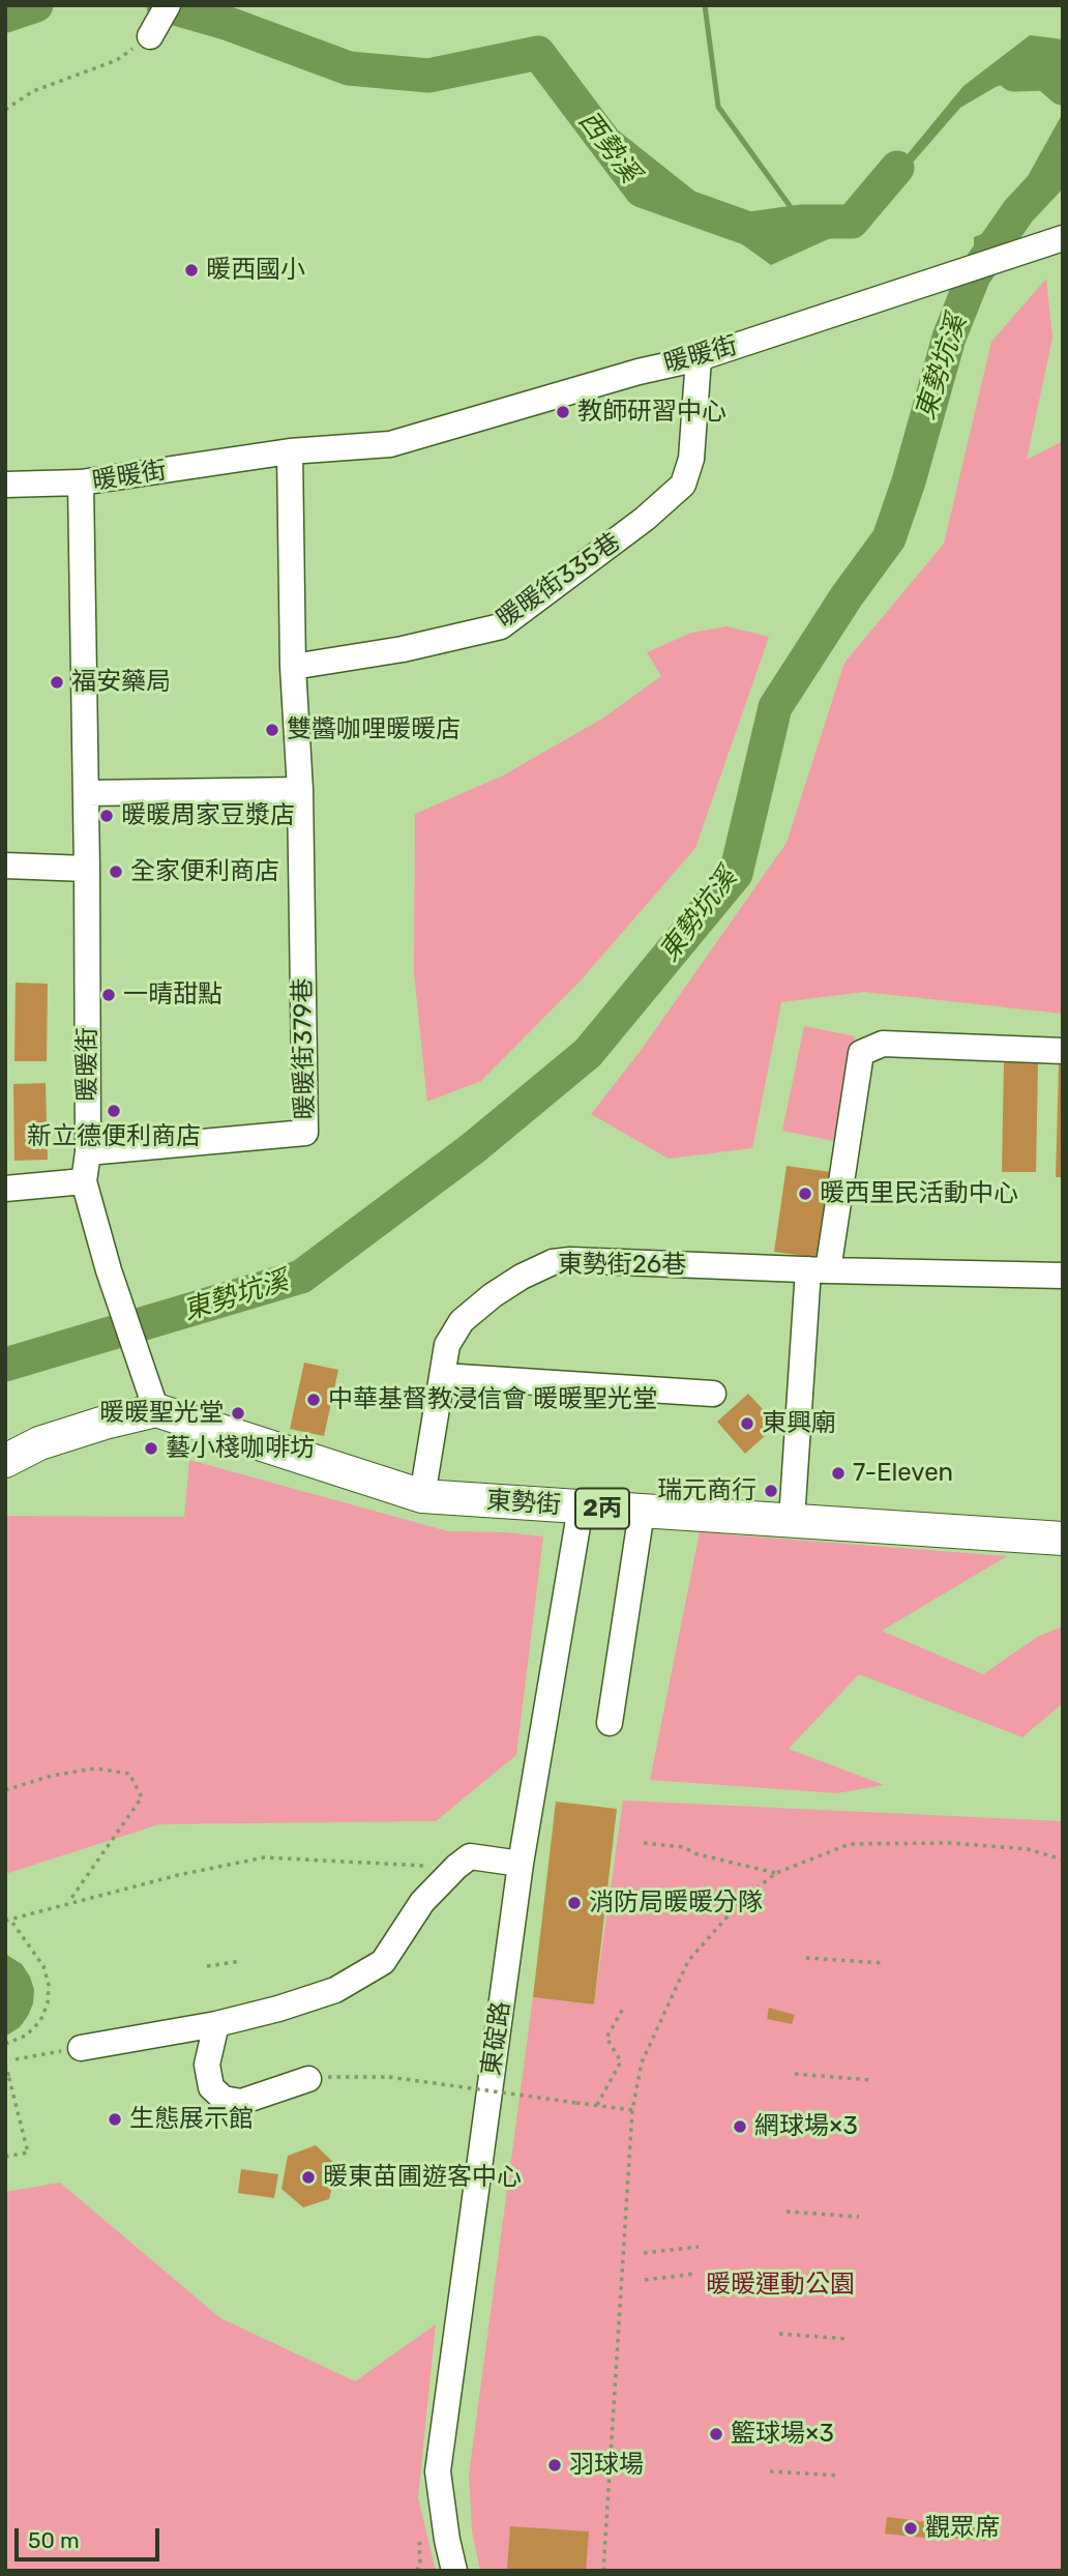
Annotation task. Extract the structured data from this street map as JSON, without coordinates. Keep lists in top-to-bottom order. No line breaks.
{"streets":{"main road":["東勢街","2丙"],"street":["暖暖街","暖暖街335巷","暖暖街379巷","東勢街26巷","東碇路"]},"crossings":[["暖暖街","暖暖街335巷"],["暖暖街","暖暖街379巷"],["暖暖街","東勢街"],["暖暖街335巷","暖暖街379巷"],["東勢街26巷","東勢街"],["東勢街","東碇路"]],"water":["西勢溪","東勢坑溪"],"parks":["暖暖運動公園"],"places":["暖西國小","教師研習中心","福安藥局","雙醬咖哩暖暖店","暖暖周家豆漿店","全家便利商店","一晴甜點","新立德便利商店","暖西里民活動中心","中華基督教浸信會 暖暖聖光堂","暖暖聖光堂","東興廟","藝小棧咖啡坊","7-Eleven","瑞元商行","消防局暖暖分隊","生態展示館","網球場×3","暖東苗圃遊客中心","籃球場×3","羽球場","觀眾席"],"scale_bar":"50 m"}
